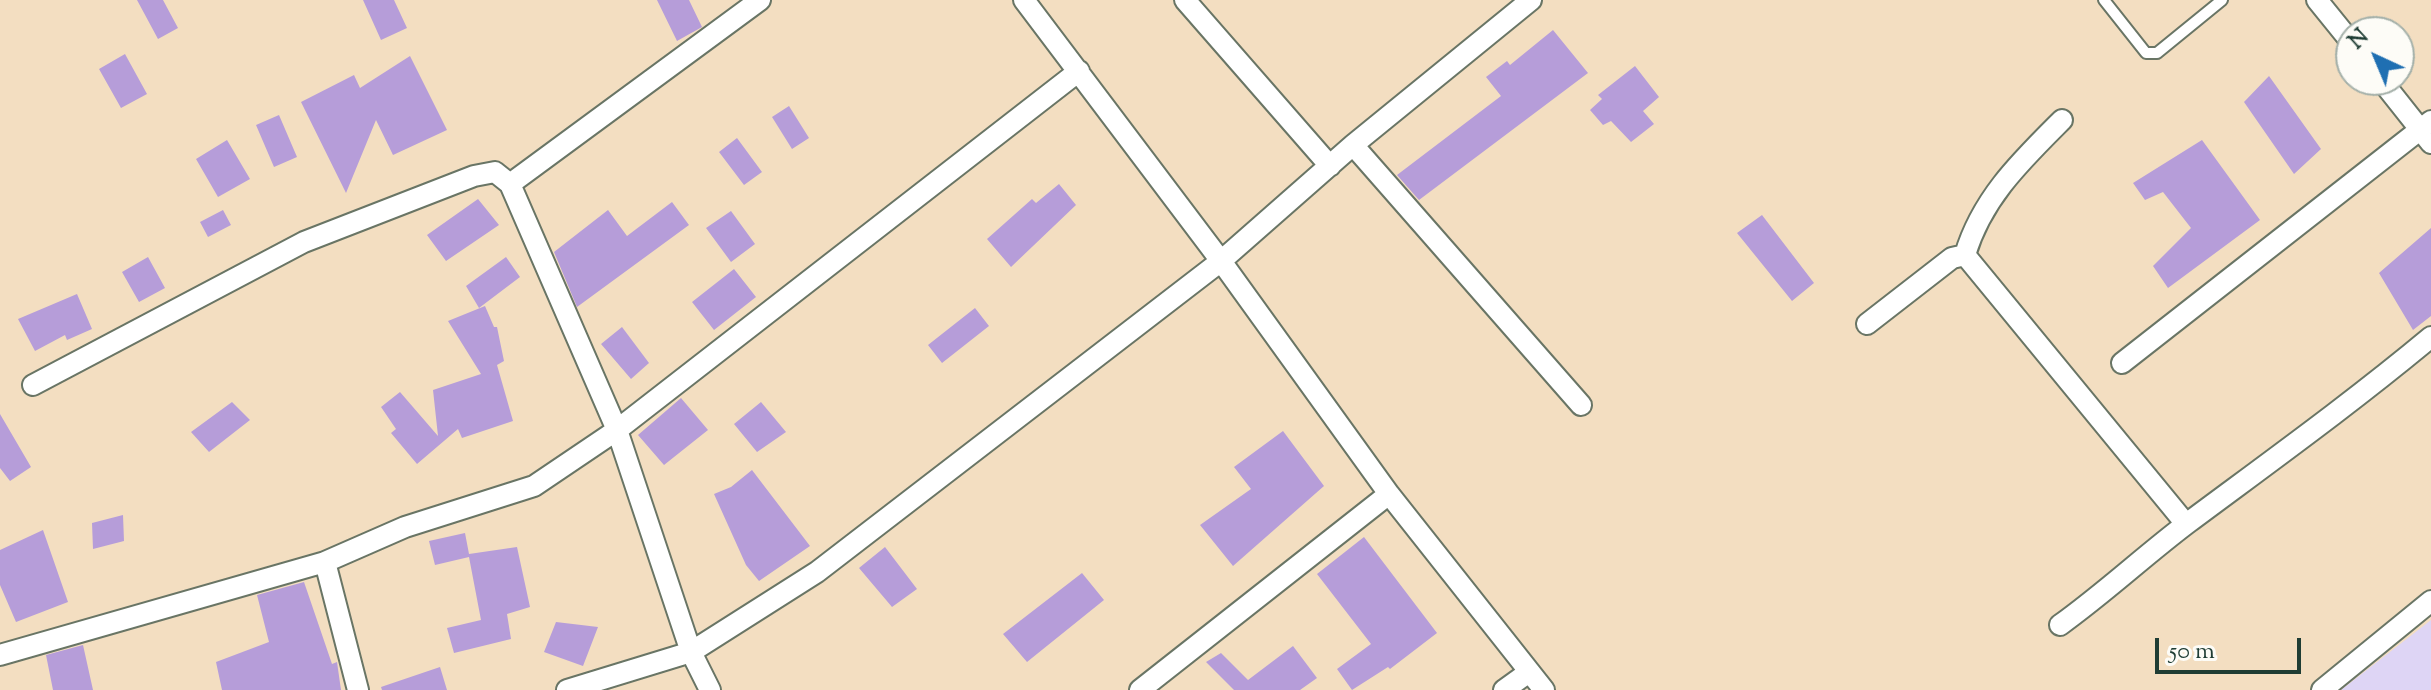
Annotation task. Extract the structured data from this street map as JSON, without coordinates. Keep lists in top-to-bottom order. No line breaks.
{"scale_bar":"50 m","north":"top left"}
